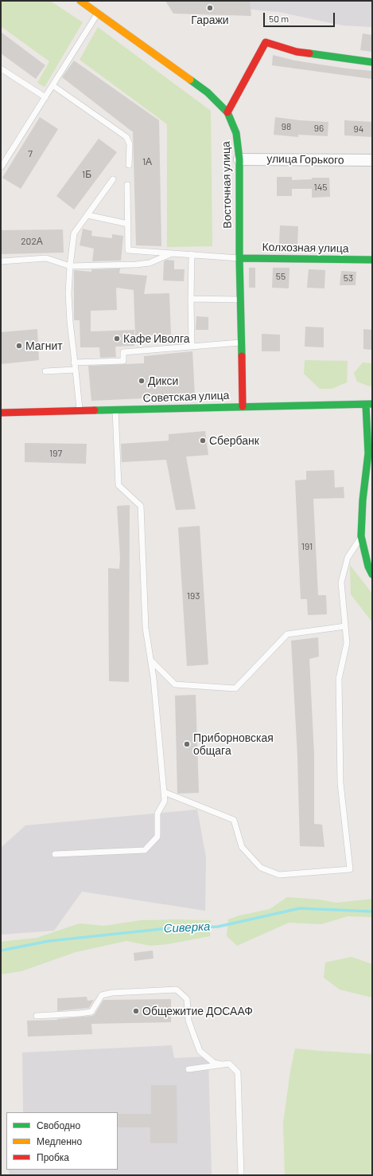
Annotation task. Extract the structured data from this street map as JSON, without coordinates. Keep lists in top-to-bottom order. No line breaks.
{"streets":{"main road":["Восточная улица","Колхозная улица","Советская улица"],"street":["улица Горького"]},"crossings":[["улица Горького","Восточная улица"],["Восточная улица","Колхозная улица"],["Восточная улица","Советская улица"]],"water":["Сиверка"],"places":["Гаражи","Кафе Иволга","Магнит","Дикси","Сбербанк","Приборновская общага","Общежитие ДОСААФ"],"house_numbers":["98","96","94","7","1А","1Б","145","202А","55","53","197","191","193"],"legend":["Свободно","Медленно","Пробка"],"scale_bar":"50 m"}
